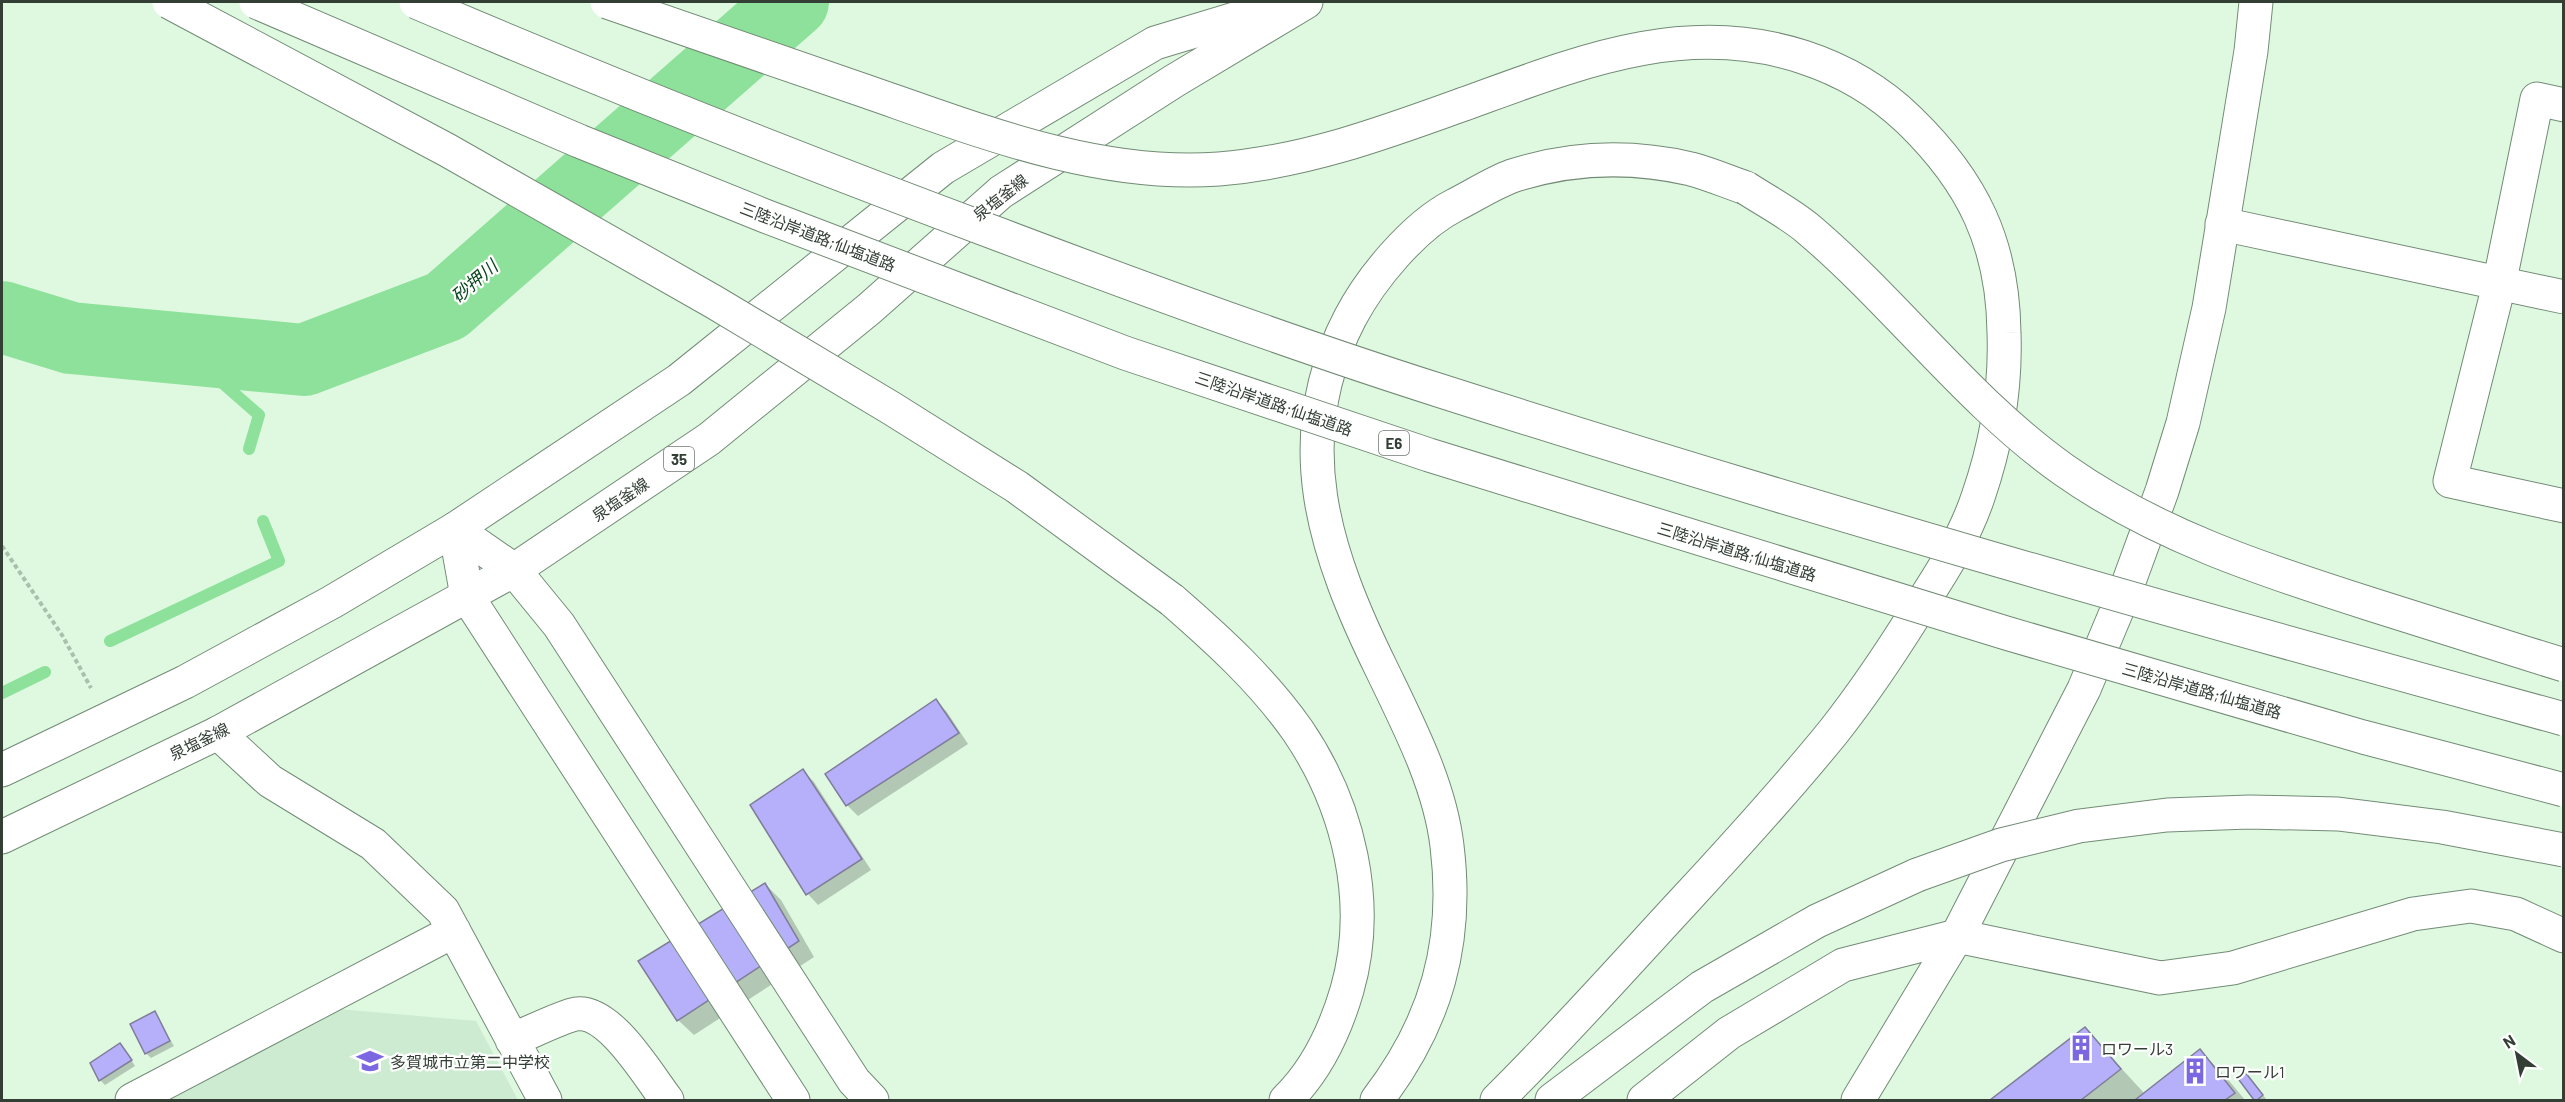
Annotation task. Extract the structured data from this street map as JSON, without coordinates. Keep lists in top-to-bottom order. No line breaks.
{"streets":{"main road":["泉塩釜線","三陸沿岸道路;仙塩道路","E6","35"]},"water":["砂押川"],"places":{"building":["ロワール3","ロワール1"],"school or university":["多賀城市立第二中学校"]},"north":"top left"}
